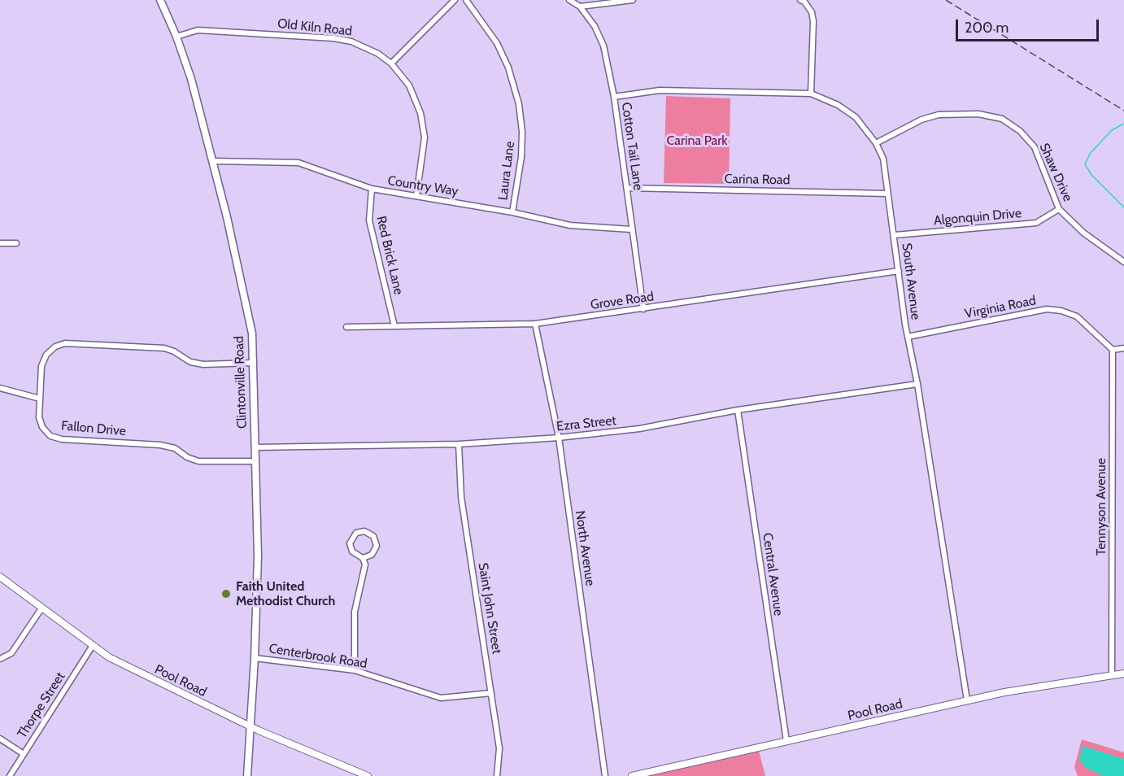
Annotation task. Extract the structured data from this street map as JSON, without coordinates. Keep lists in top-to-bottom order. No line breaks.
{"streets":{"main road":["Clintonville Road"],"street":["Old Kiln Road","Cotton Tail Lane","Laura Lane","Shaw Drive","Carina Road","Country Way","Algonquin Drive","Red Brick Lane","South Avenue","Grove Road","Virginia Road","Ezra Street","Fallon Drive","Tennyson Avenue","North Avenue","Central Avenue","Saint John Street","Centerbrook Road","Pool Road","Thorpe Street"]},"crossings":[["Old Kiln Road","Country Way"],["Old Kiln Road","Clintonville Road"],["Cotton Tail Lane","Carina Road"],["Cotton Tail Lane","Country Way"],["Cotton Tail Lane","South Avenue"],["Cotton Tail Lane","Grove Road"],["Laura Lane","Country Way"],["Shaw Drive","Algonquin Drive"],["Shaw Drive","South Avenue"],["Carina Road","South Avenue"],["Country Way","Red Brick Lane"],["Country Way","Clintonville Road"],["Algonquin Drive","South Avenue"],["Red Brick Lane","Grove Road"],["South Avenue","Grove Road"],["South Avenue","Virginia Road"],["South Avenue","Ezra Street"],["South Avenue","Pool Road"],["Grove Road","North Avenue"],["Virginia Road","Tennyson Avenue"],["Clintonville Road","Ezra Street"],["Clintonville Road","Fallon Drive"],["Clintonville Road","Centerbrook Road"],["Clintonville Road","Pool Road"],["Ezra Street","North Avenue"],["Ezra Street","Central Avenue"],["Ezra Street","Saint John Street"],["Tennyson Avenue","Pool Road"],["Central Avenue","Pool Road"],["Saint John Street","Centerbrook Road"],["Pool Road","Thorpe Street"]],"parks":["Carina Park"],"places":["Faith United Methodist Church"],"scale_bar":"200 m"}
